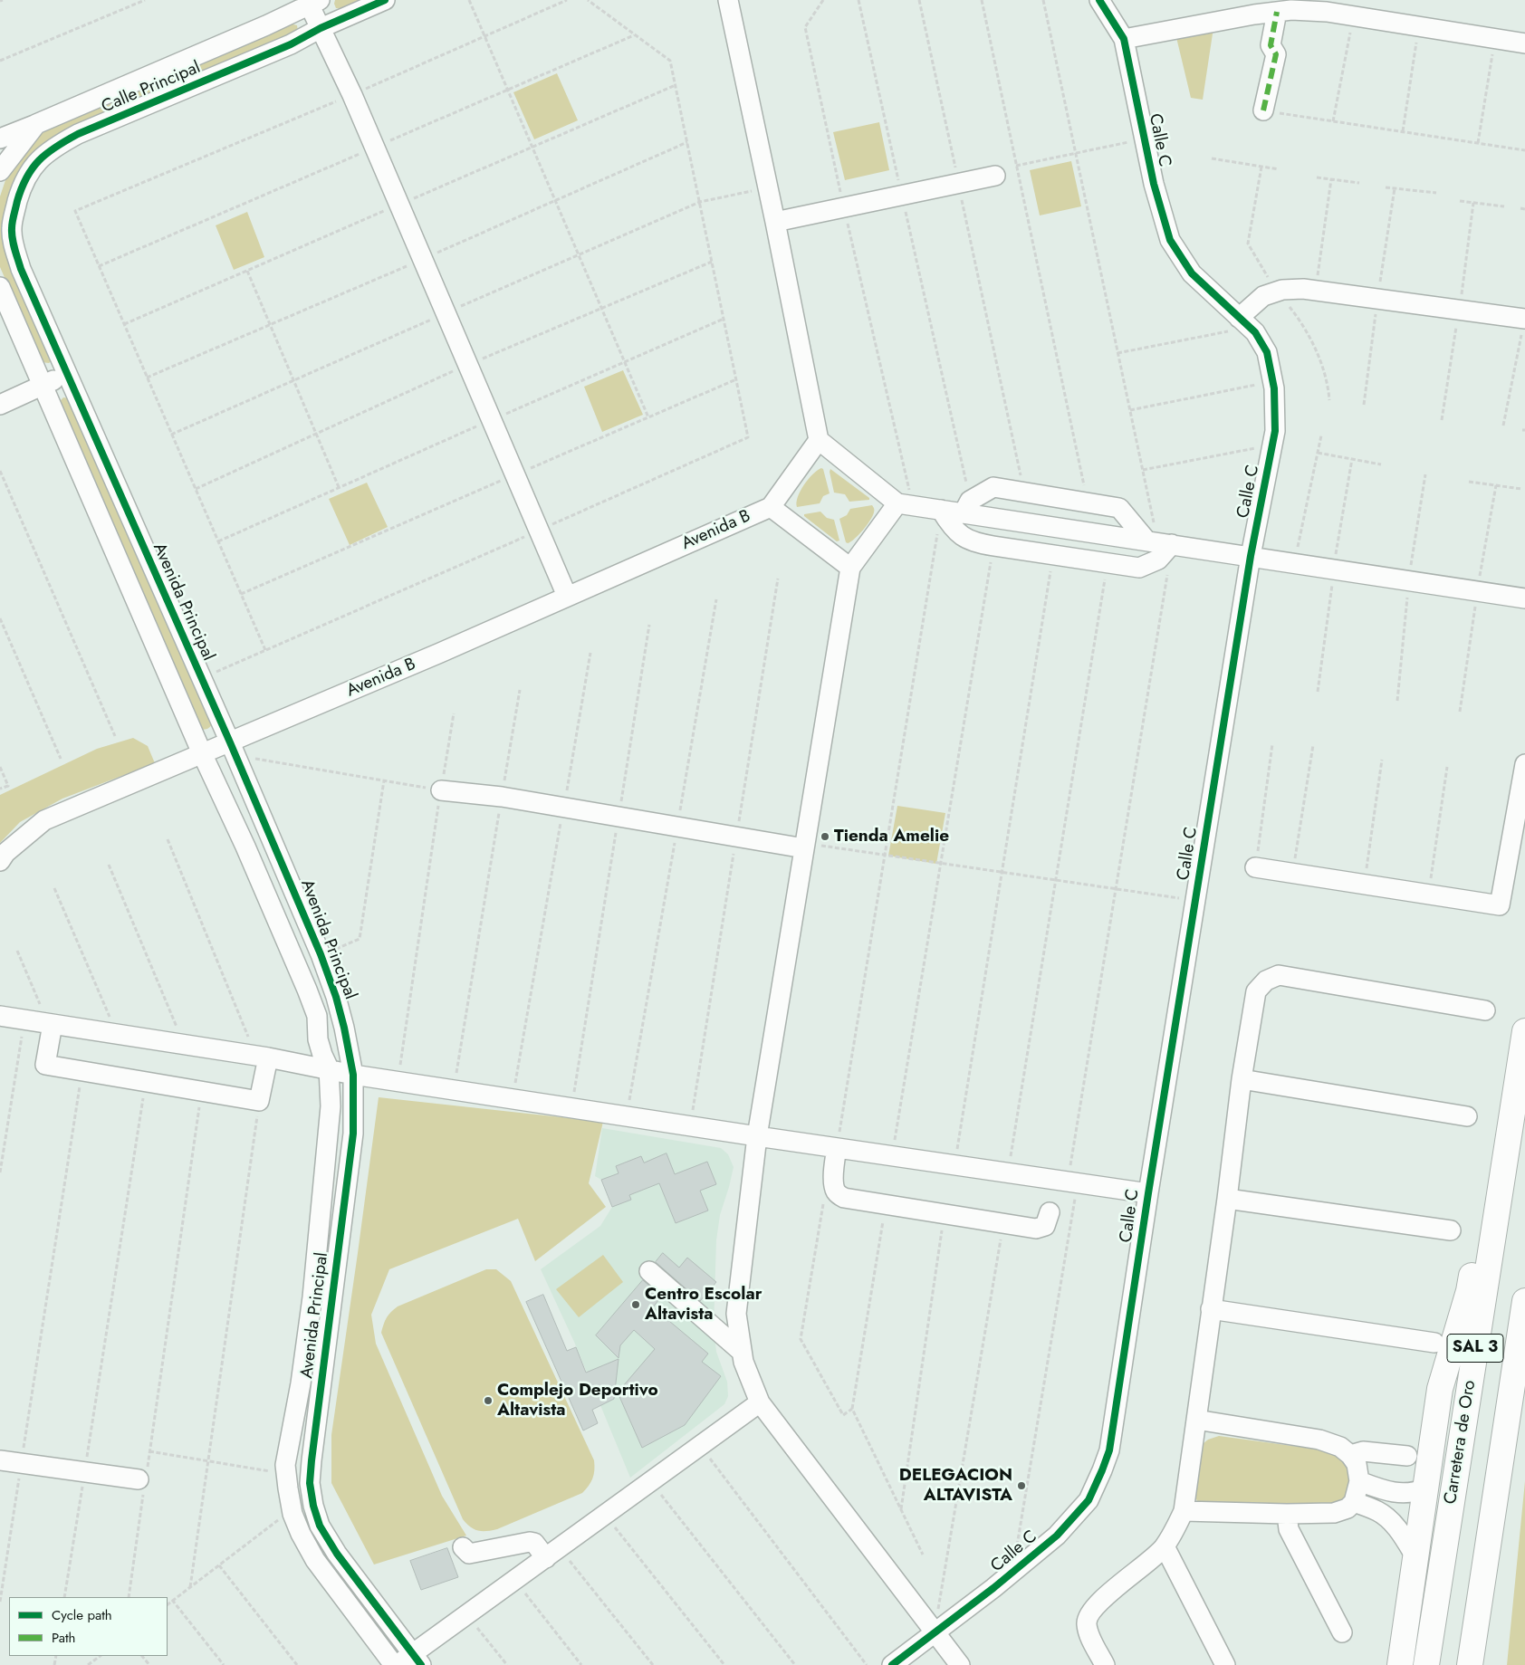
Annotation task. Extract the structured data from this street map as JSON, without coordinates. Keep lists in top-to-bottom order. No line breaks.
{"streets":{"highway":["SAL 3","Carretera de Oro"],"street":["Calle Principal","Calle C","Avenida B","Avenida Principal"]},"crossings":[["Calle Principal","Avenida Principal"],["Avenida B","Avenida Principal"]],"places":["Tienda Amelie","Centro Escolar Altavista","Complejo Deportivo Altavista","DELEGACION ALTAVISTA"],"legend":["Cycle path","Path"]}
